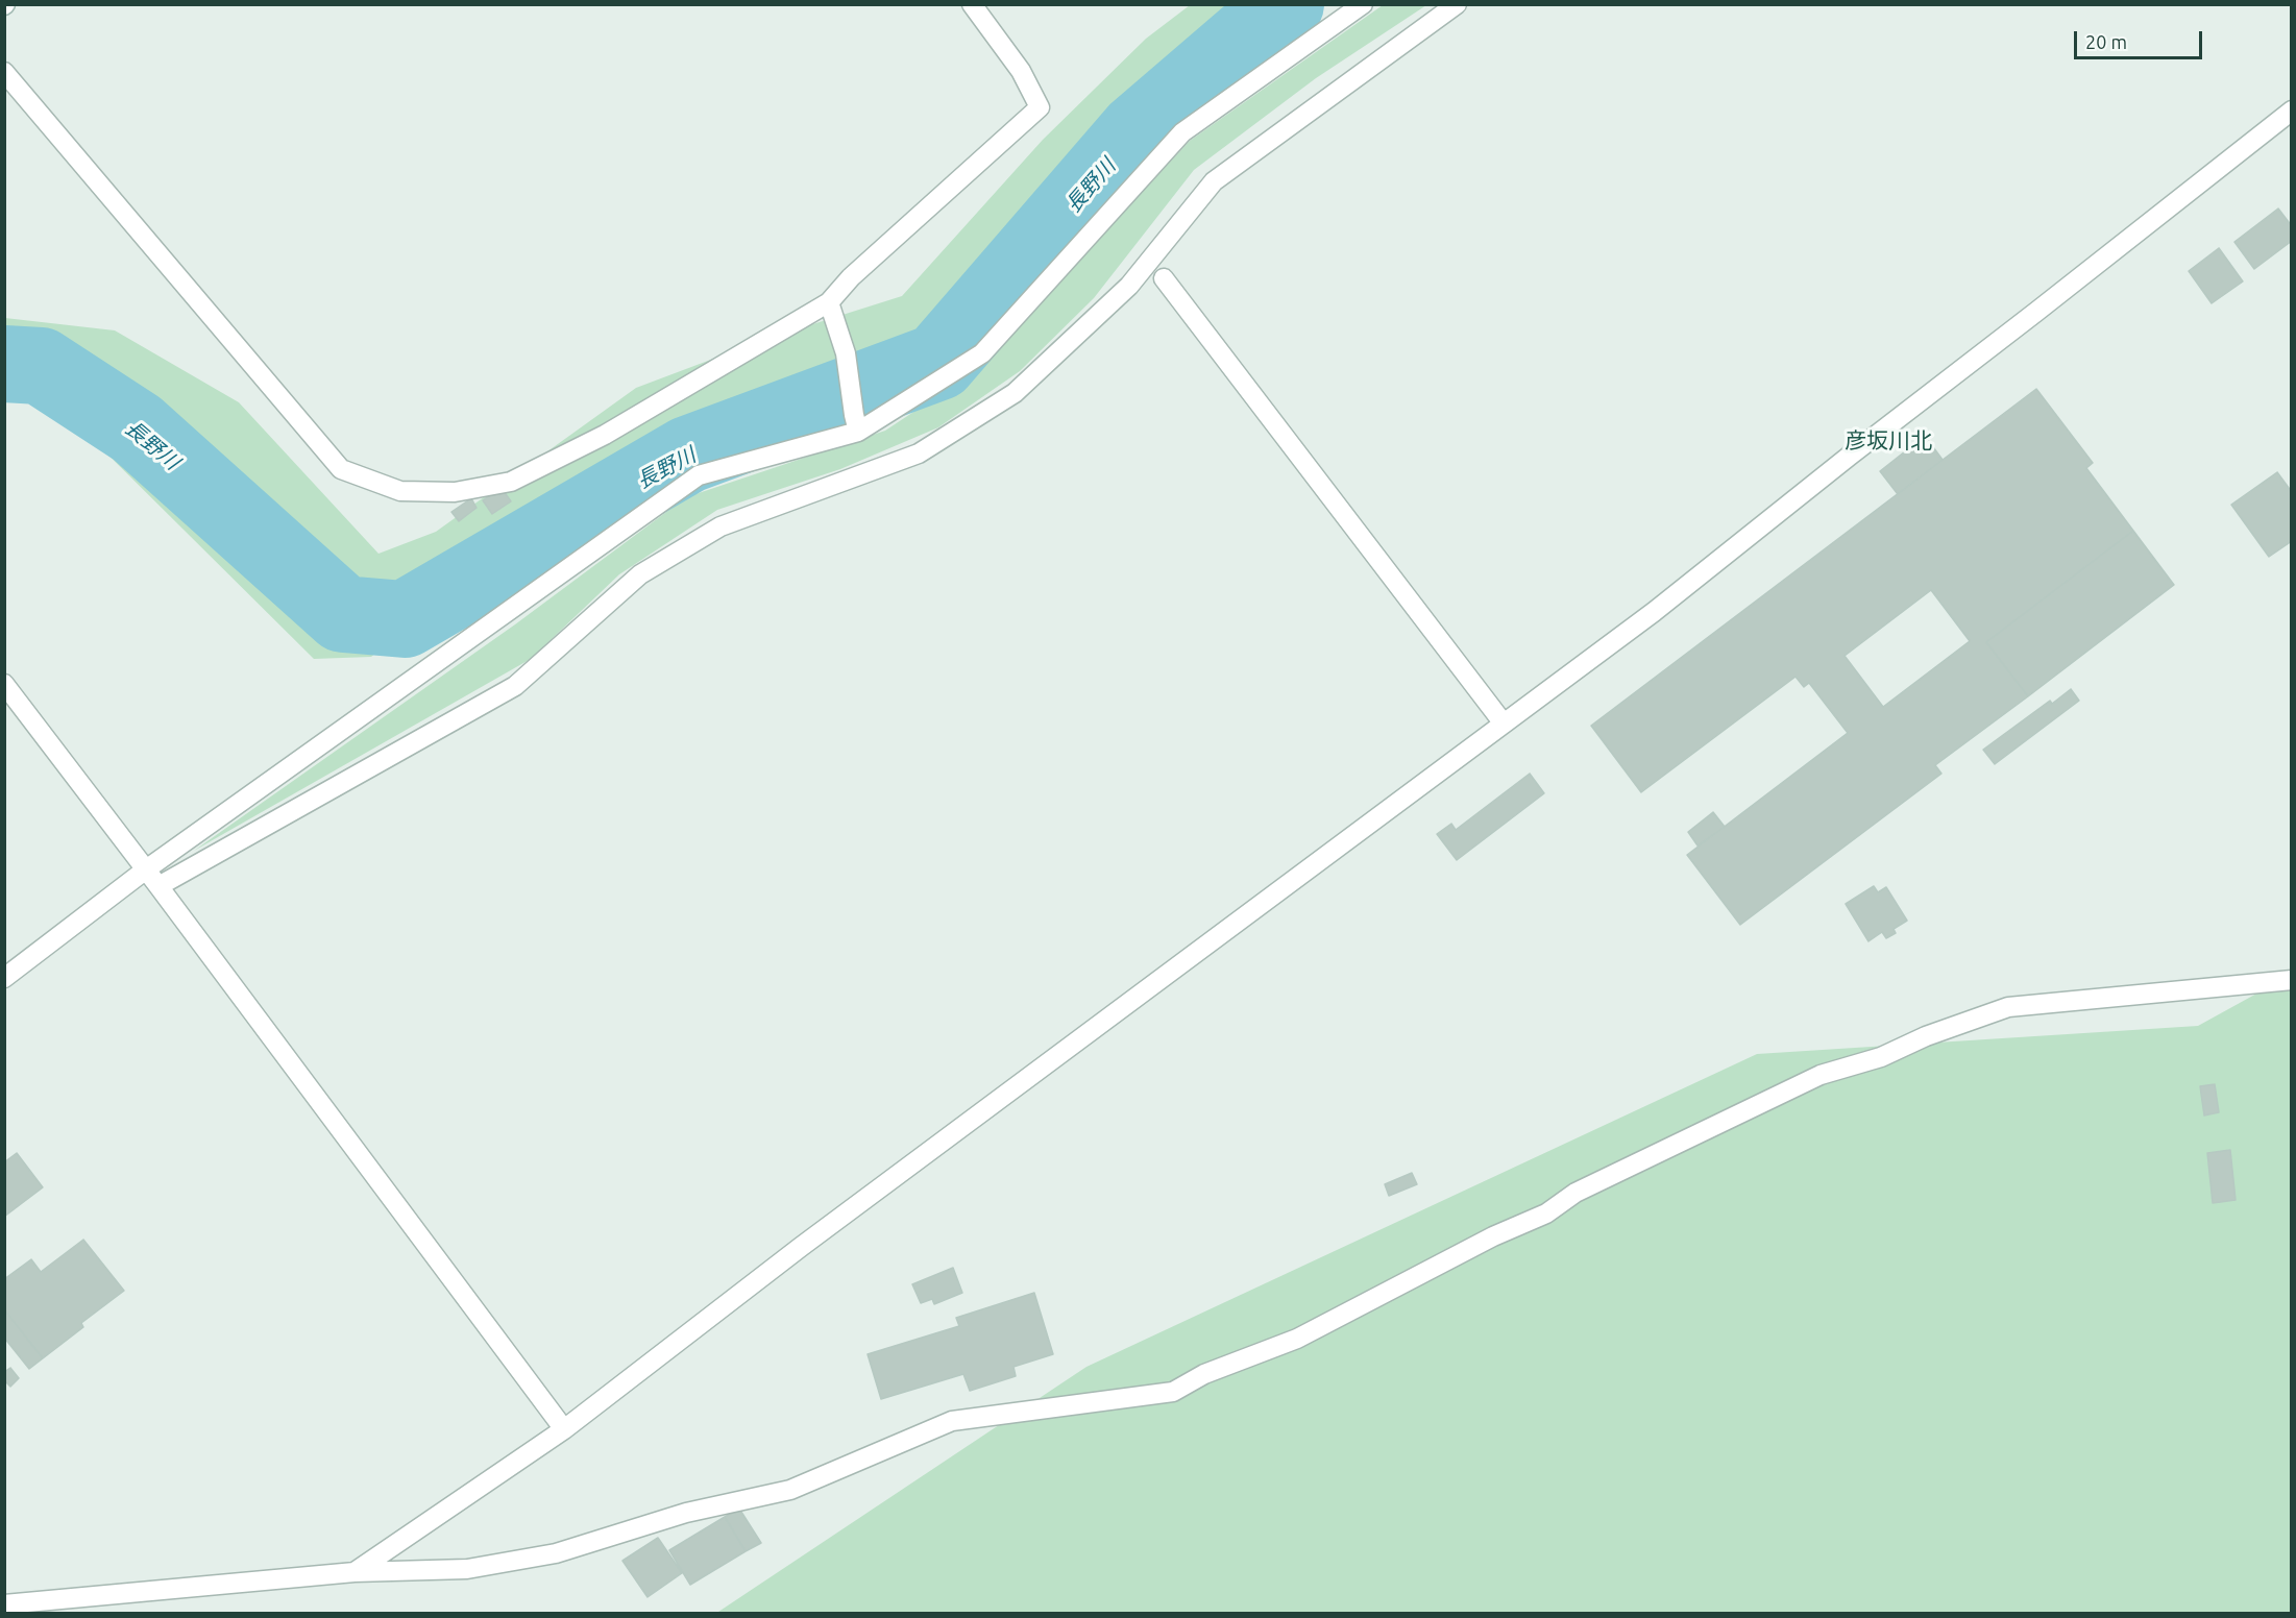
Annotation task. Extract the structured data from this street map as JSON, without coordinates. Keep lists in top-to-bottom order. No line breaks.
{"districts":["彦坂川北"],"water":["長野川"],"scale_bar":"20 m"}
